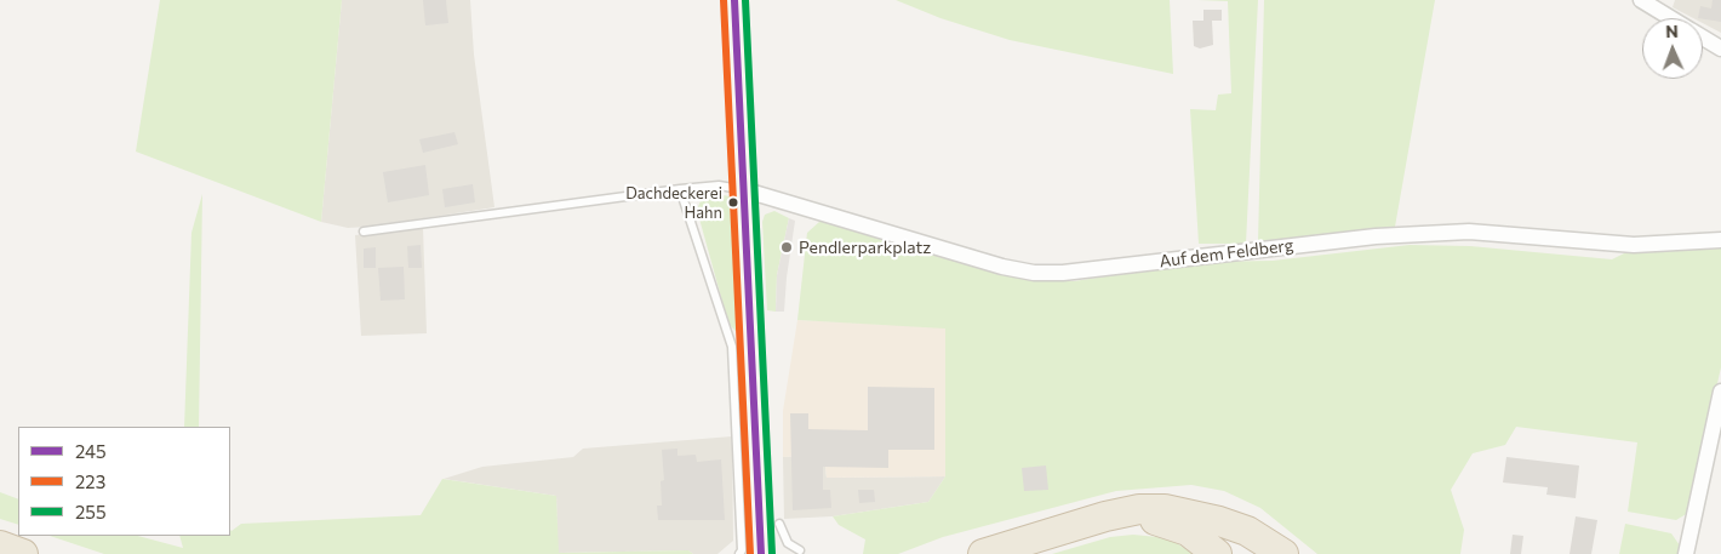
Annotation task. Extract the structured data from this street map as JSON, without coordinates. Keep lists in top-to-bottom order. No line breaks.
{"streets":{"street":["Auf dem Feldberg"]},"places":["Dachdeckerei Hahn","Pendlerparkplatz"],"lines":["transit line 245","transit line 223","transit line 255"],"legend":["245","223","255"],"north":"top"}
